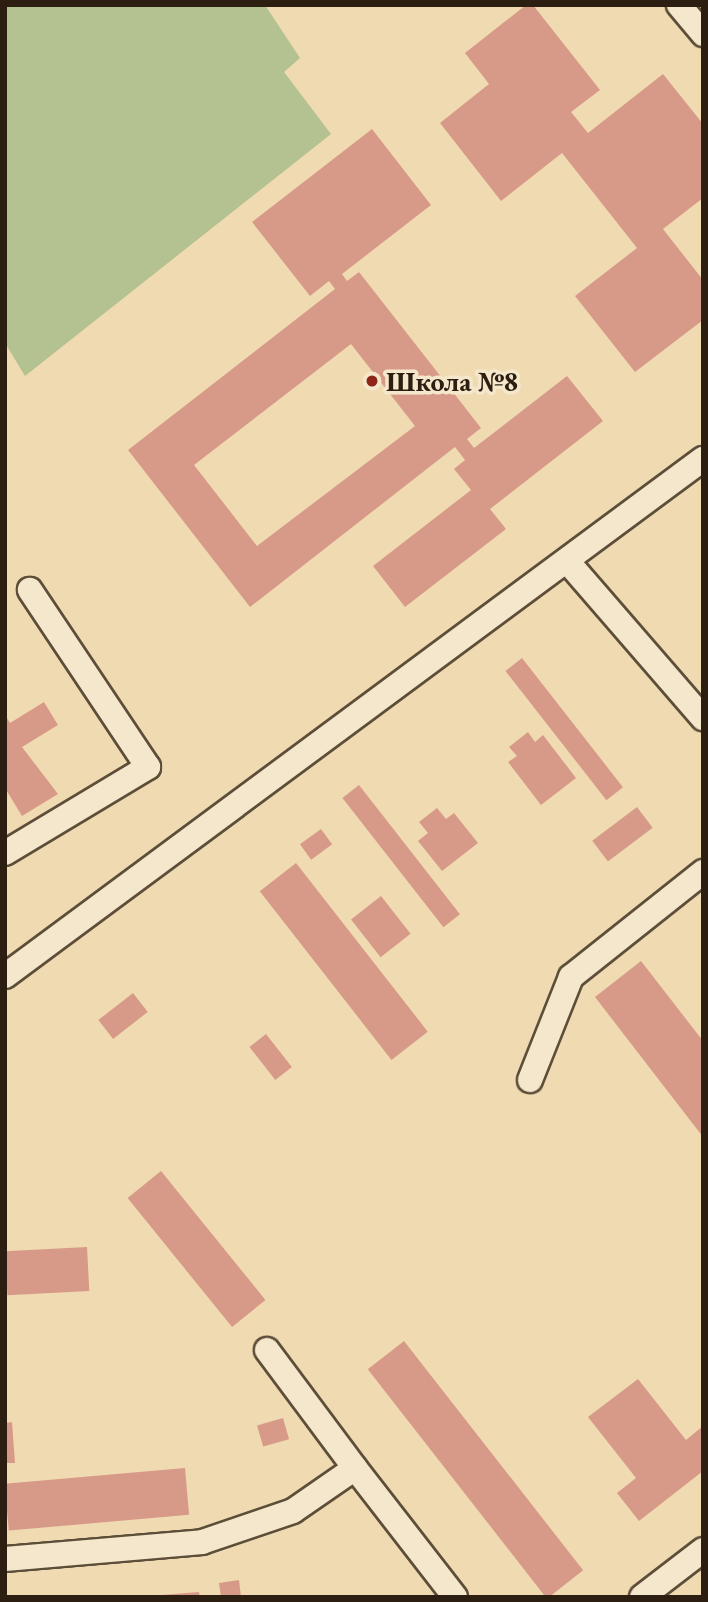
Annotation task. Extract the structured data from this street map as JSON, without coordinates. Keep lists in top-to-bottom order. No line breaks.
{"places":["Школа №8"]}
